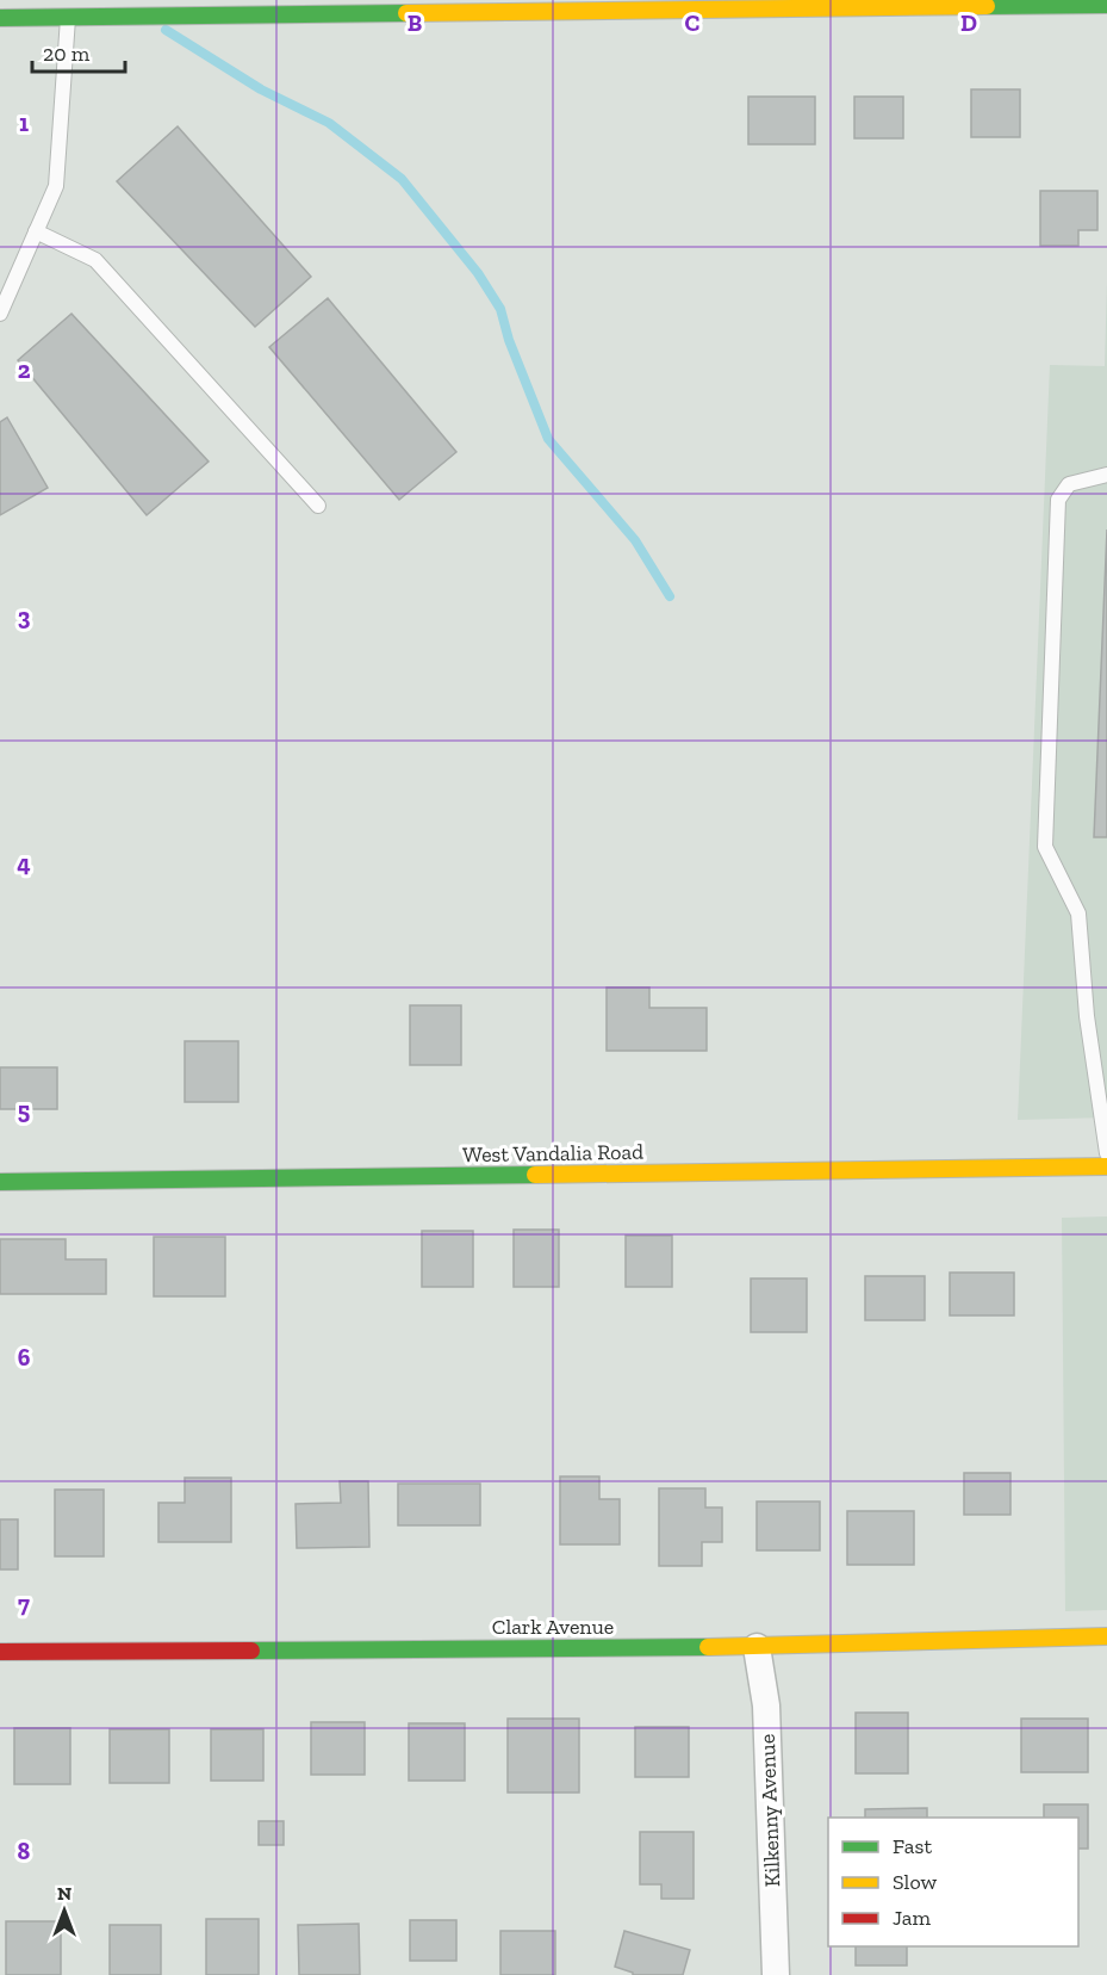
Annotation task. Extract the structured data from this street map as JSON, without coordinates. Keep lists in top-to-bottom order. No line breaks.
{"streets":{"street":["West Vandalia Road","Clark Avenue","Kilkenny Avenue"]},"crossings":[["Clark Avenue","Kilkenny Avenue"]],"legend":["Fast","Slow","Jam"],"scale_bar":"20 m","north":"top","grid":{"columns":["B","C","D"],"rows":["1","2","3","4","5","6","7","8"]}}
